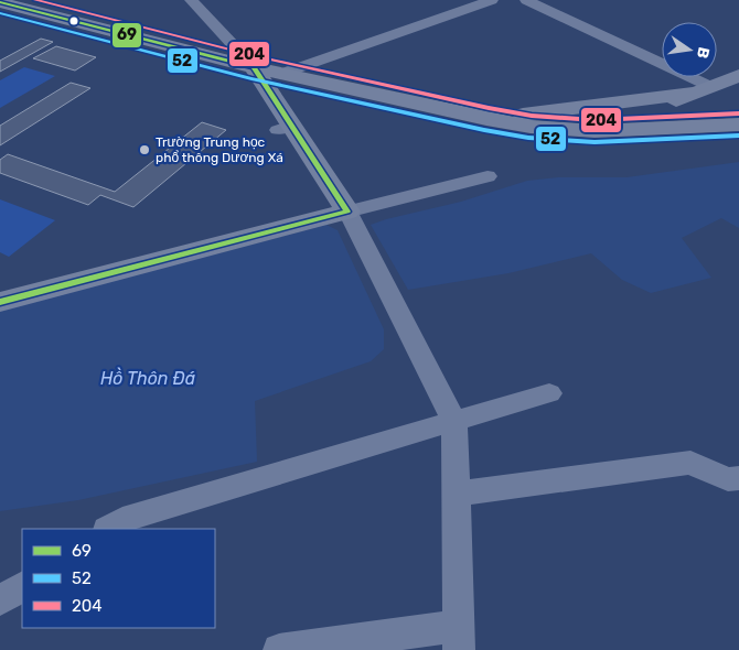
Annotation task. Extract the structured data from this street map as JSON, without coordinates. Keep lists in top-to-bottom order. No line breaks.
{"water":["Hồ Thôn Đá"],"places":["Trường Trung học phổ thông Dương Xá"],"lines":["transit line 204","transit line 69","transit line 52"],"legend":["69","52","204"],"north":"right"}
